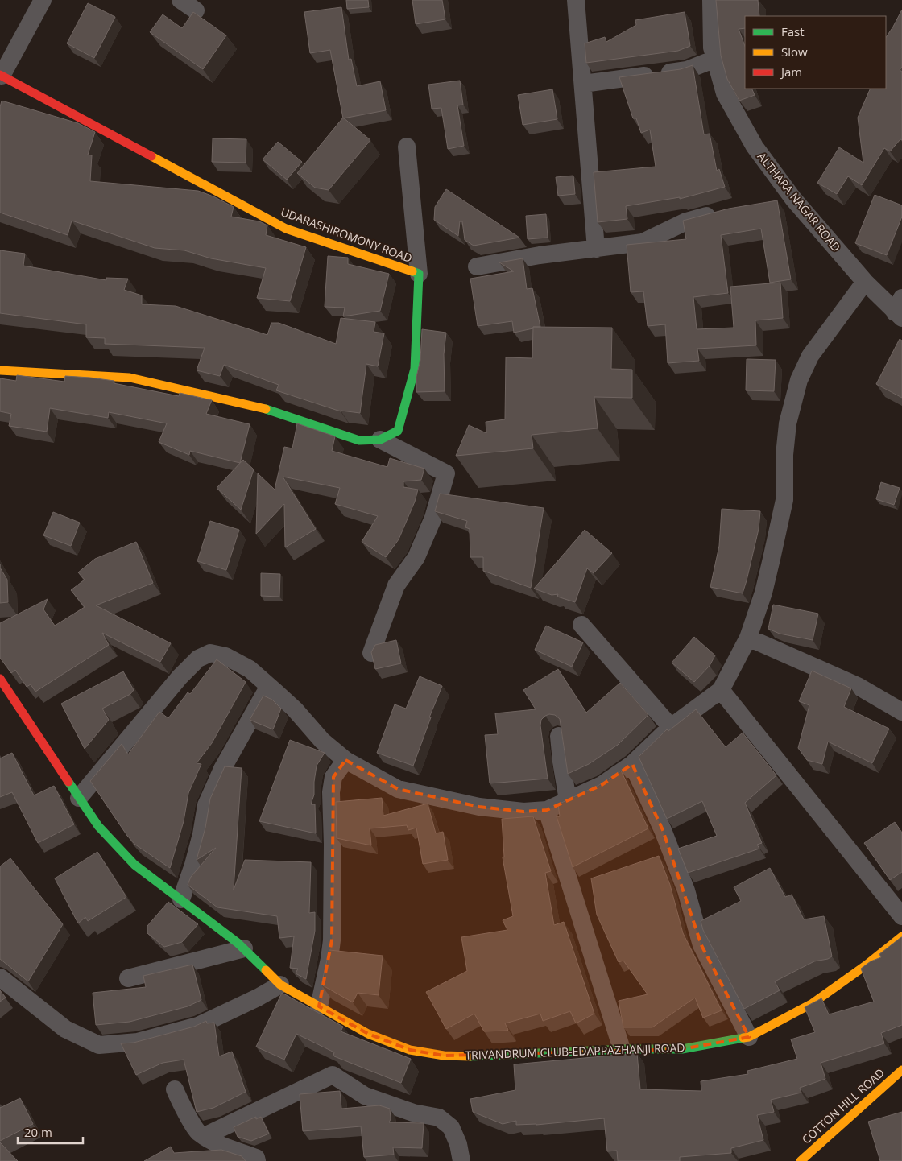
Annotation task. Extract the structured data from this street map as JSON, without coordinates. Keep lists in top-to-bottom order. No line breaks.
{"streets":{"street":["ALTHARA NAGAR ROAD","UDARASHIROMONY ROAD","TRIVANDRUM CLUB-EDAPPAZHANJI ROAD","COTTON HILL ROAD"]},"legend":["Fast","Slow","Jam"],"scale_bar":"20 m"}
